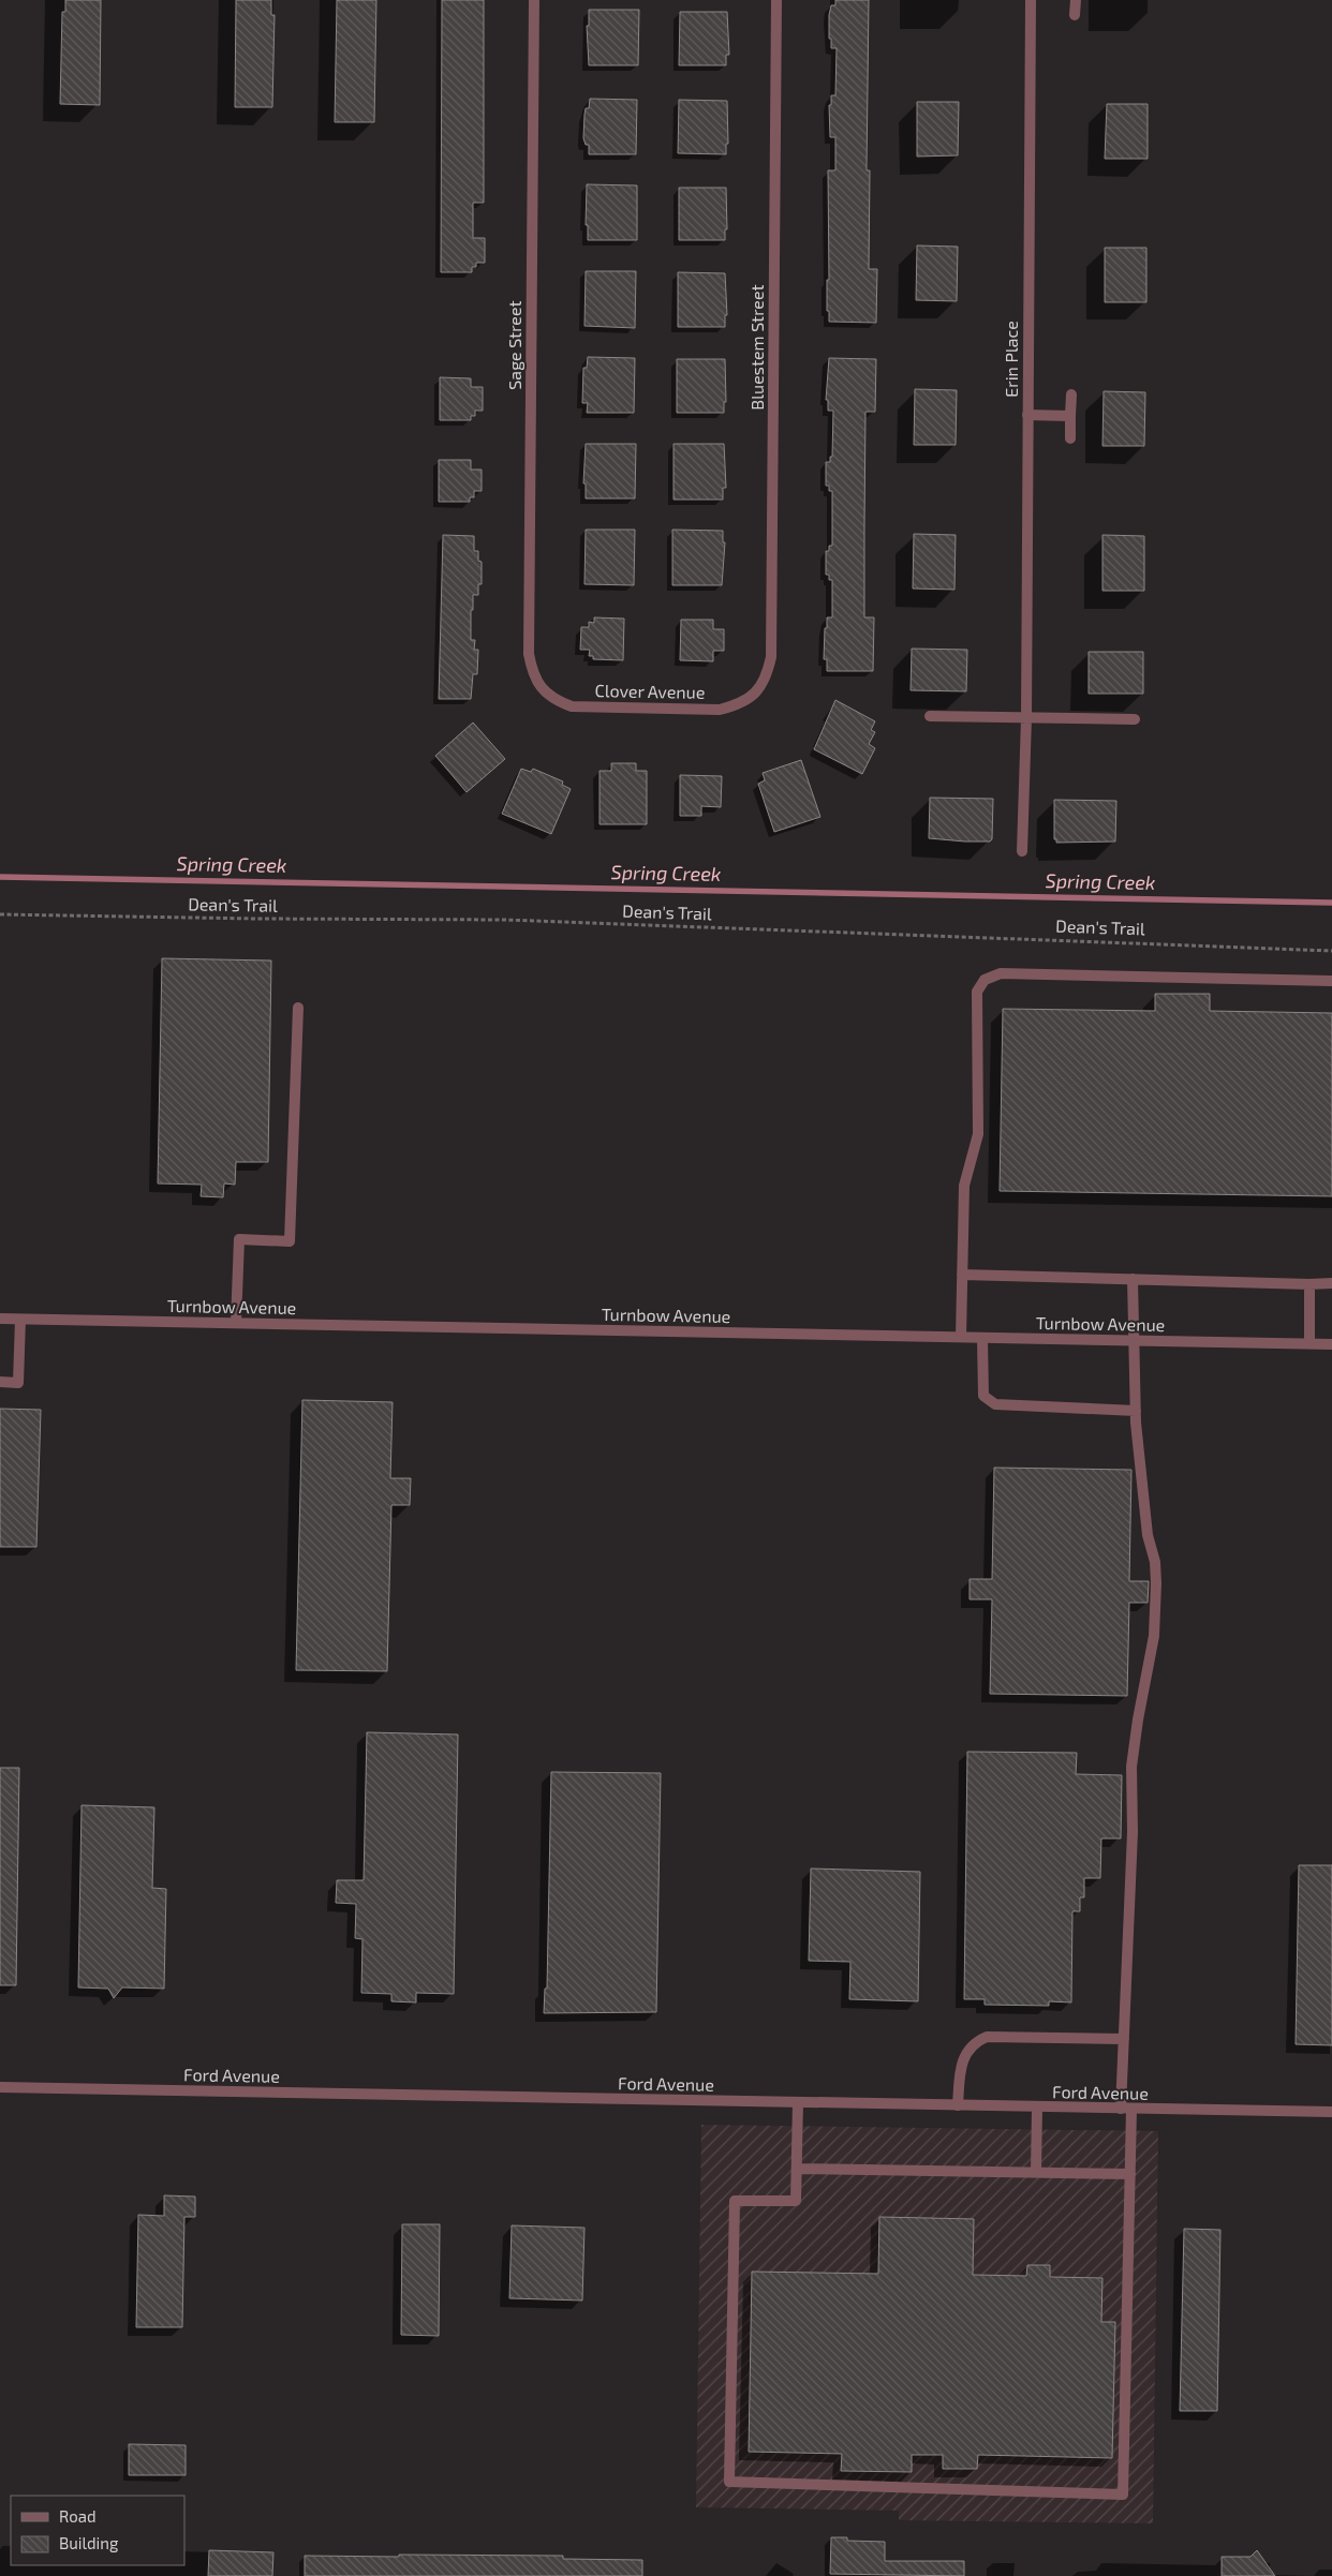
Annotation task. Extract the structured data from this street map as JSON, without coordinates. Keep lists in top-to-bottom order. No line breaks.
{"streets":{"street":["Sage Street","Bluestem Street","Erin Place","Clover Avenue","Turnbow Avenue","Ford Avenue"],"path":["Dean's Trail"]},"crossings":[["Sage Street","Clover Avenue"],["Bluestem Street","Clover Avenue"]],"water":["Spring Creek"],"legend":["Road","Building"]}
